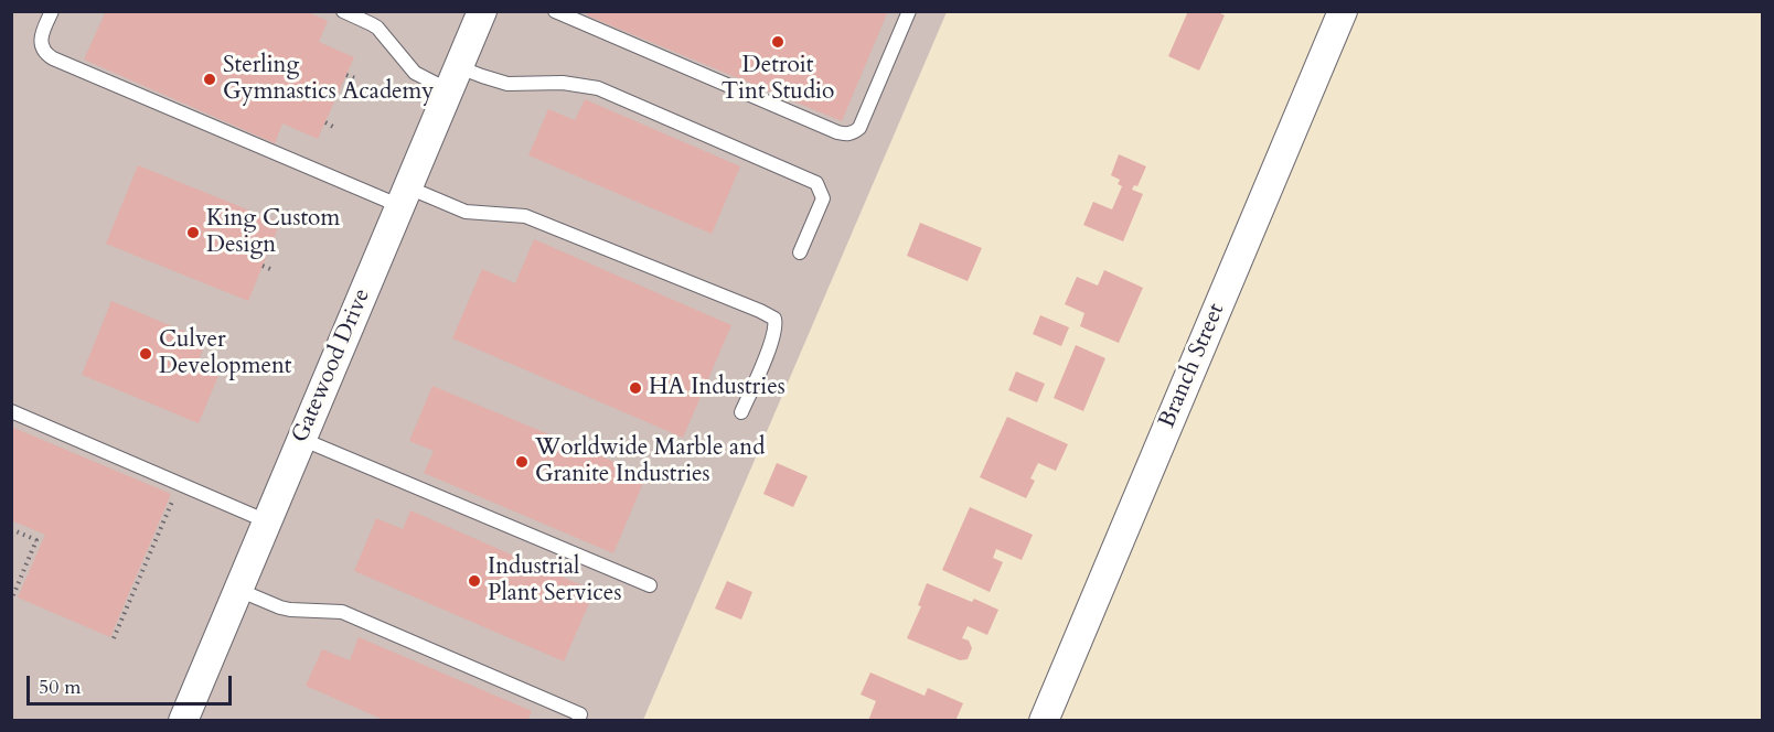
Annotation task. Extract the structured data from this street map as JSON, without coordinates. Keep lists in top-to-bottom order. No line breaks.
{"streets":{"street":["Gatewood Drive","Branch Street"]},"places":["Detroit Tint Studio","Sterling Gymnastics Academy","King Custom Design","Culver Development","HA Industries","Worldwide Marble and Granite Industries","Industrial Plant Services"],"scale_bar":"50 m"}
